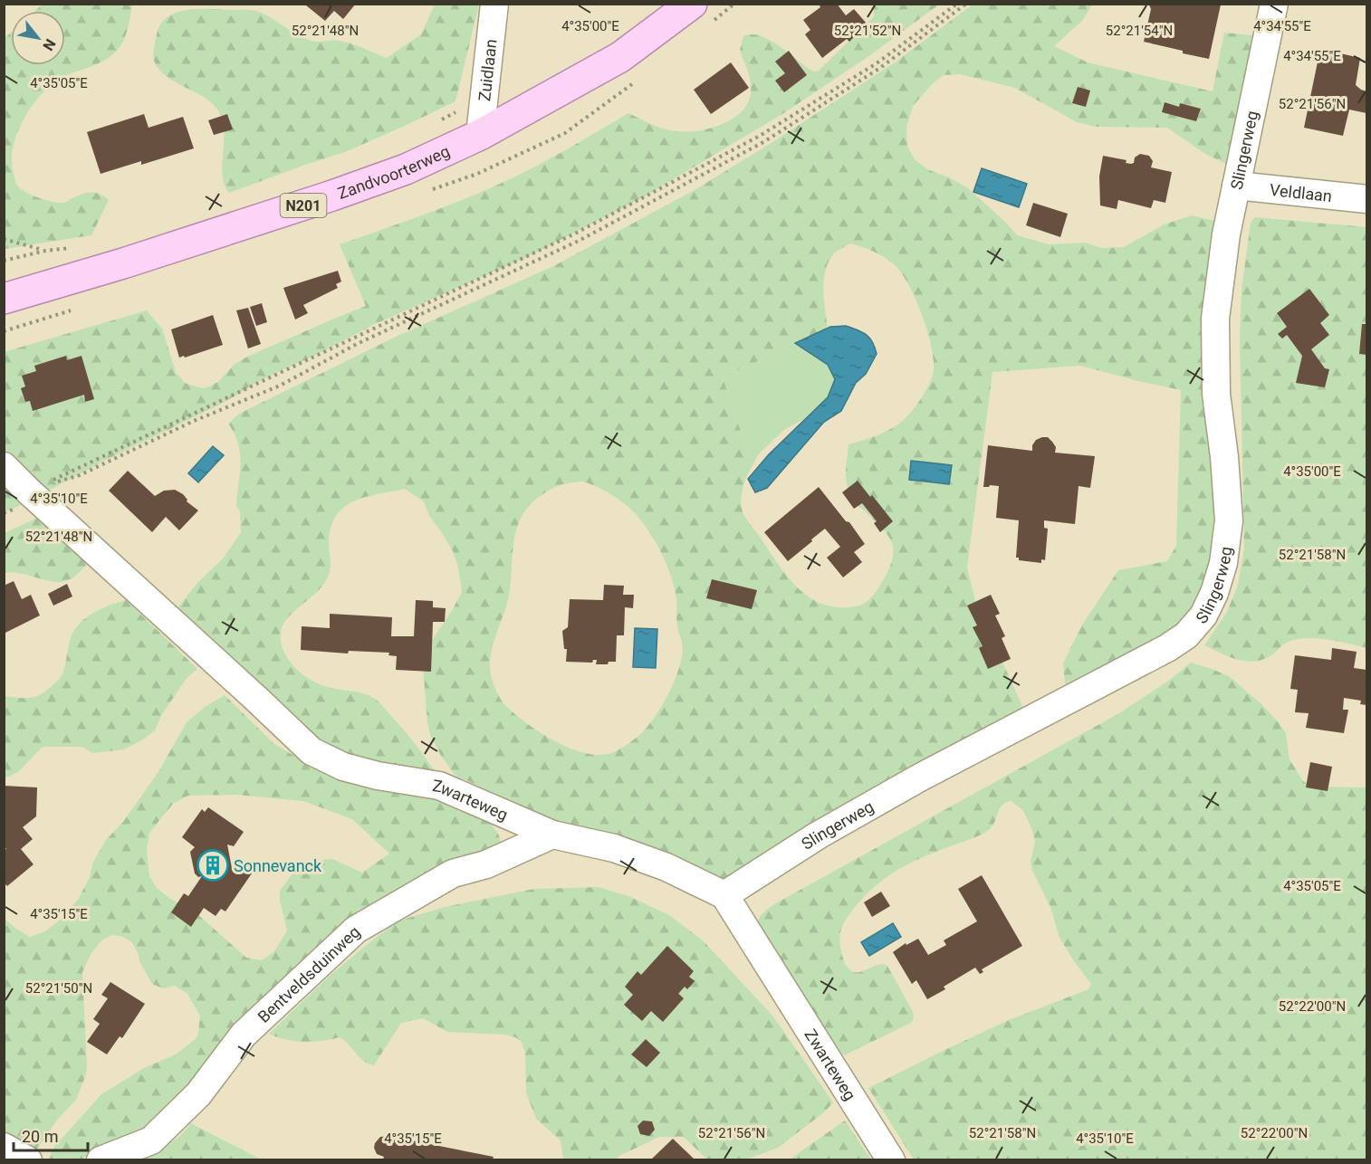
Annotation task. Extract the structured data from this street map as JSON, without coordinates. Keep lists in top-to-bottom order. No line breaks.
{"streets":{"main road":["Zandvoorterweg","N201"],"street":["Zuidlaan","Slingerweg","Veldlaan","Zwarteweg","Bentveldsduinweg"]},"crossings":[["Zuidlaan","Zandvoorterweg"],["Slingerweg","Veldlaan"],["Slingerweg","Zwarteweg"],["Zwarteweg","Bentveldsduinweg"]],"places":{"building":["Sonnevanck"]},"scale_bar":"20 m","north":"bottom right","coordinates":["4°35'00\"E","4°34'55\"E","52°21'54\"N","52°21'48\"N","52°21'52\"N","4°35'05\"E","52°21'56\"N","4°35'10\"E","52°21'58\"N","4°35'15\"E","52°21'50\"N","52°22'00\"N"]}
